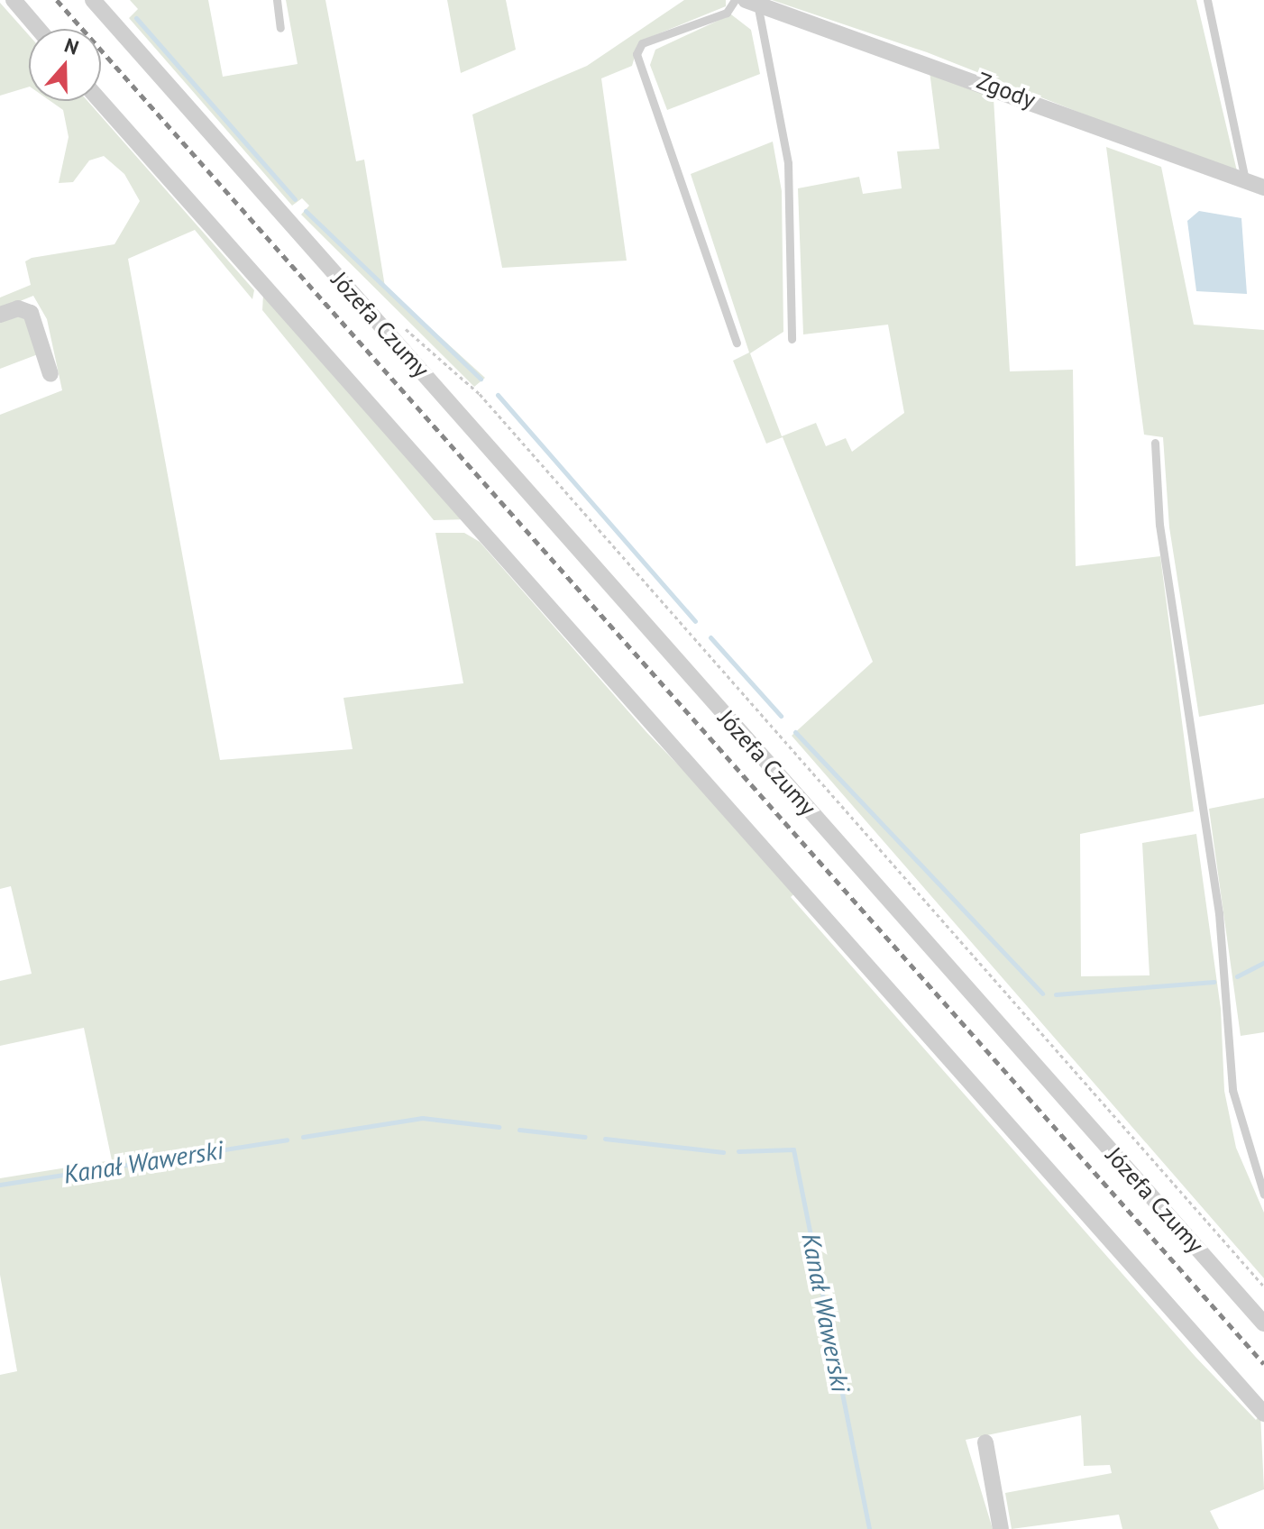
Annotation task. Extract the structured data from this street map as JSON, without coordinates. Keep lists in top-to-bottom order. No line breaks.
{"streets":{"street":["Zgody","Józefa Czumy"]},"water":["Kanał Wawerski"],"north":"top"}
